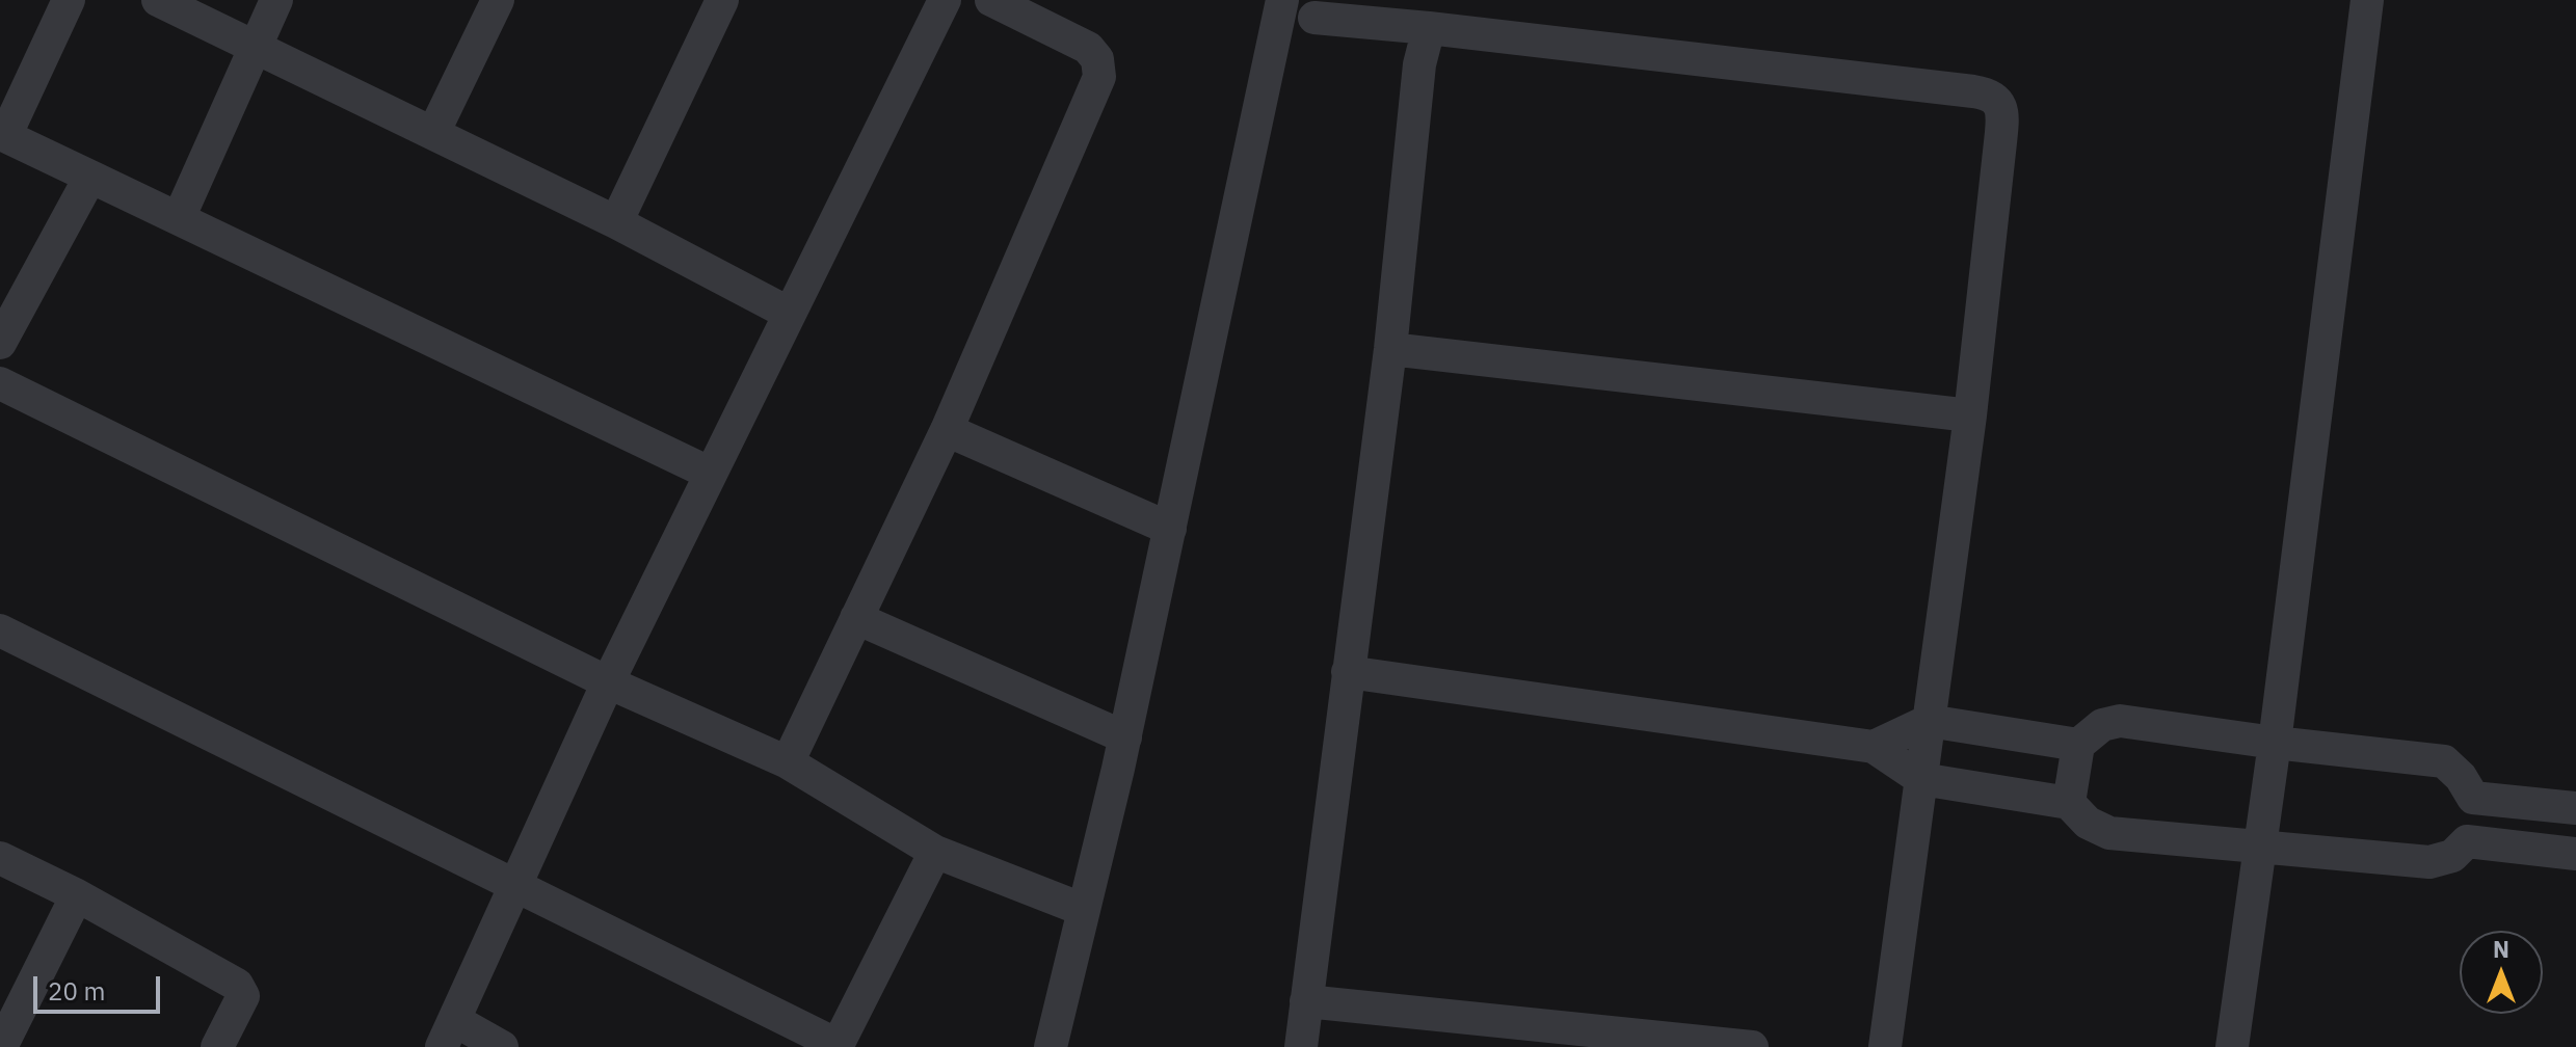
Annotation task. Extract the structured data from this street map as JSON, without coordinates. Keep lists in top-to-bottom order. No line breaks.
{"scale_bar":"20 m","north":"top"}
